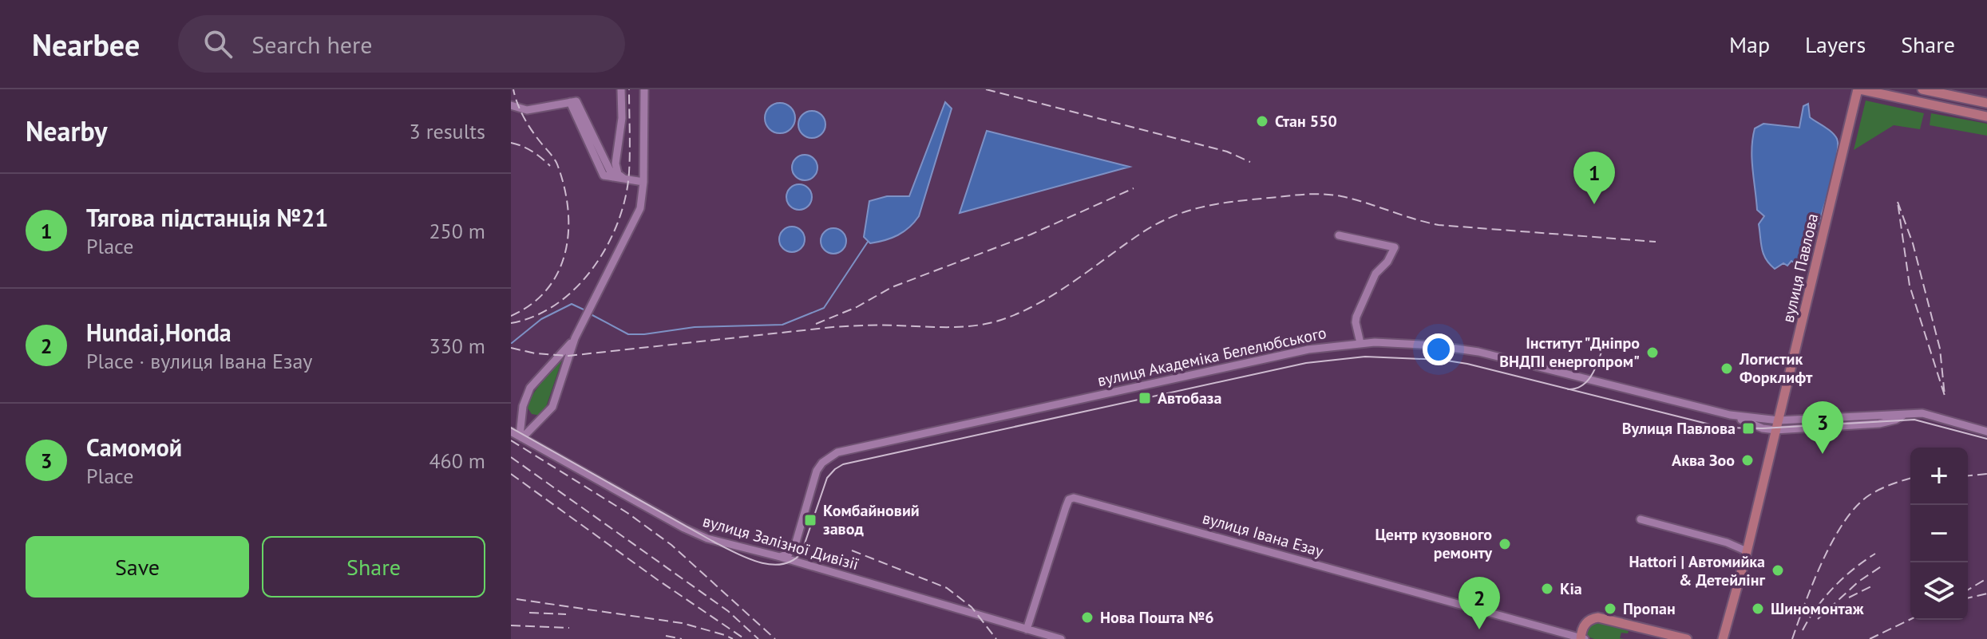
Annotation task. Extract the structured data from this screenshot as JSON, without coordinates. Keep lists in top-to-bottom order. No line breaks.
{"streets":{"main road":["вулиця Павлова","вулиця Івана Езау"],"street":["вулиця Академіка Белелюбського","вулиця Залізної Дивізії"]},"crossings":[["вулиця Павлова","вулиця Академіка Белелюбського"],["вулиця Академіка Белелюбського","вулиця Залізної Дивізії"],["вулиця Івана Езау","вулиця Залізної Дивізії"]],"places":{"other":["Стан 550","Інститут \"Дніпро ВНДПІ енергопром\"","Логистик Форклифт","Аква Зоо","Центр кузовного ремонту","Hattori | Автомийка & Детейлінг","Kia","Пропан","Шиномонтаж","Нова Пошта №6"],"transit":["Автобаза","Вулиця Павлова","Комбайновий завод"]},"page":{"header":"Nearbee","search":"Search here","nav":["Map","Layers","Share"],"heading":["Nearby","3 results"],"pins":["1","3","2"],"list":[{"mark":"1","name":"Тягова пiдстанцiя №21","note":"Place","value":"250 m"},{"mark":"2","name":"Hundai,Honda","note":"Place · вулиця Івана Езау","value":"330 m"},{"mark":"3","name":"Самомой","note":"Place","value":"460 m"}],"map_buttons":["+","−"],"buttons":["Save","Share"]}}
